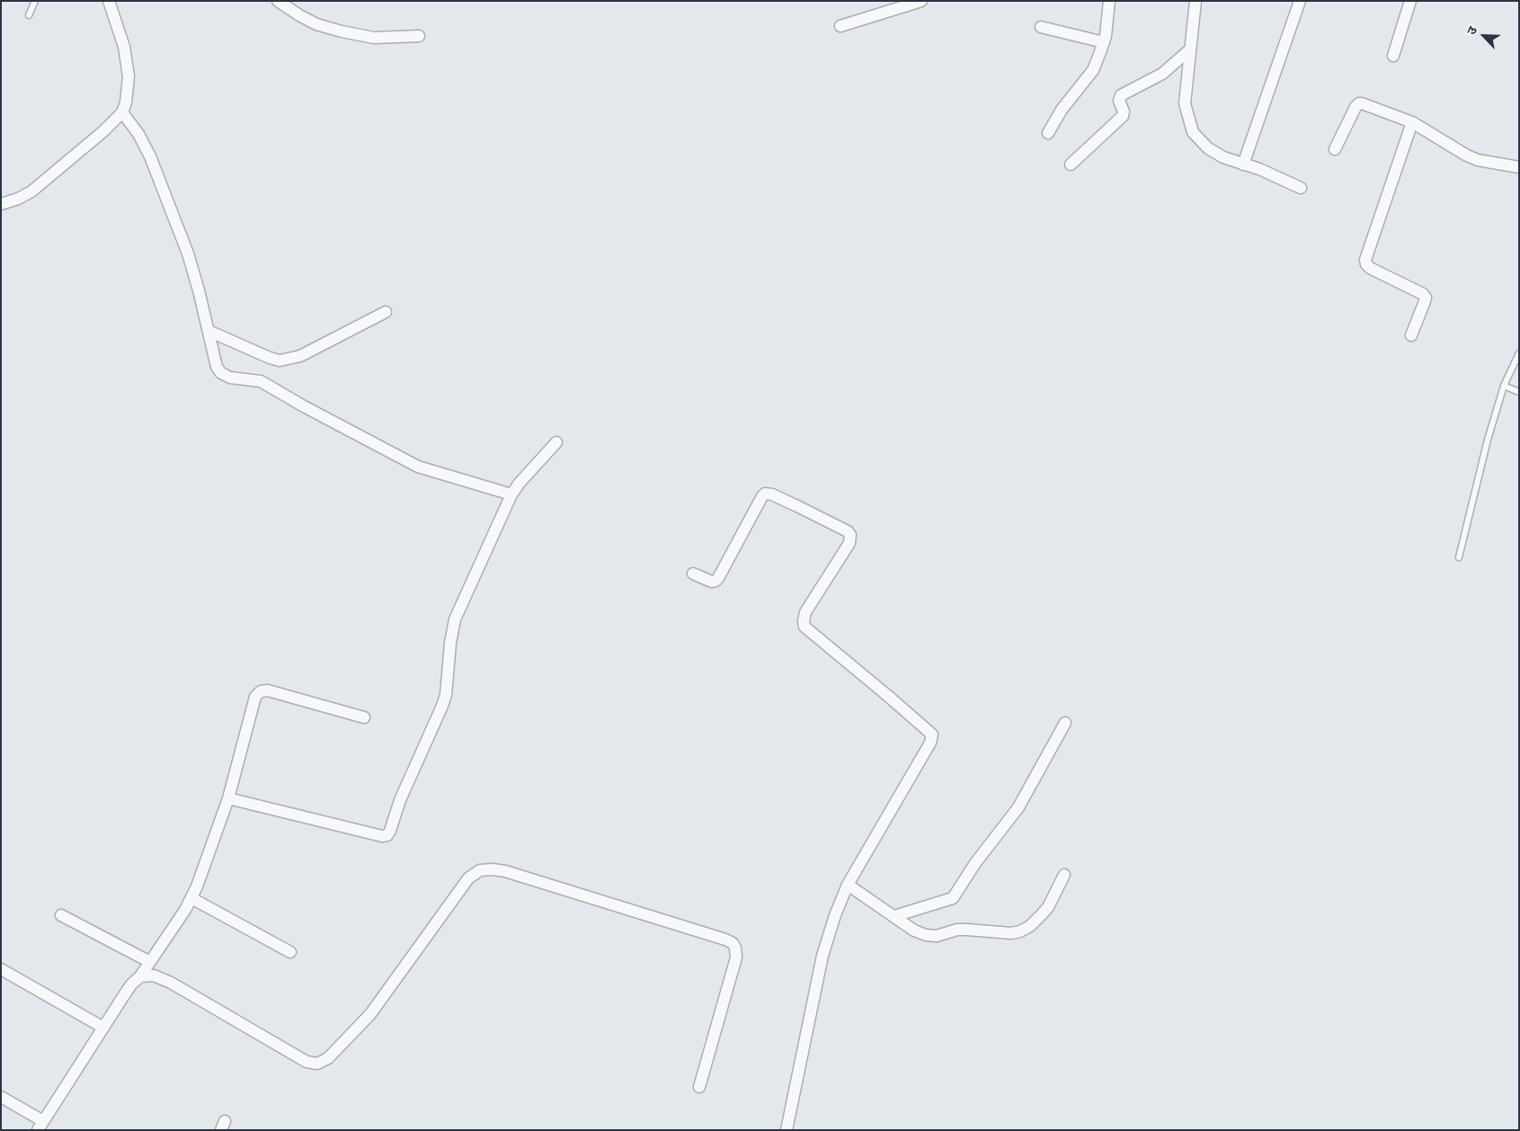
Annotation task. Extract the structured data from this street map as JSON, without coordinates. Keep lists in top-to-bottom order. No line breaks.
{"north":"top left"}
